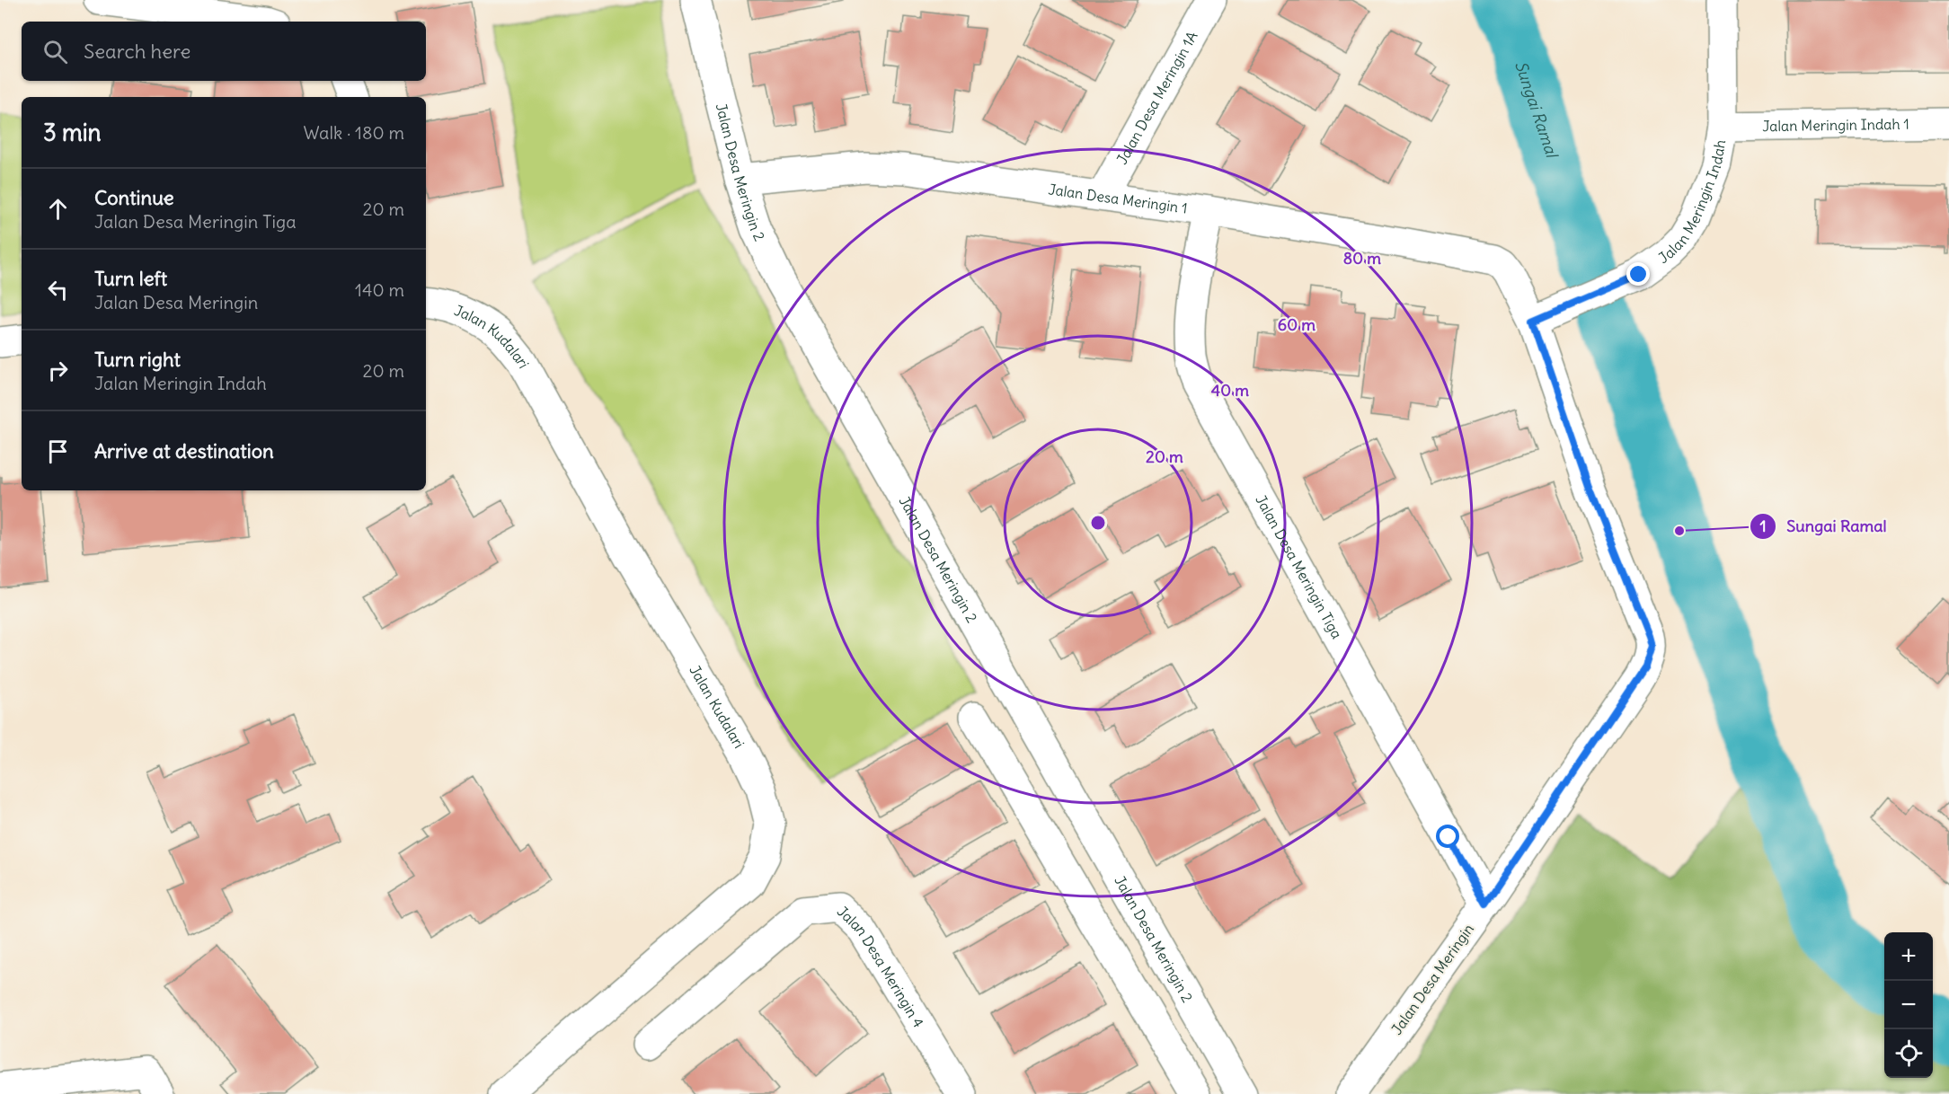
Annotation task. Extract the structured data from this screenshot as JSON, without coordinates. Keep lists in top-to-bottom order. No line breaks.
{"streets":{"street":["Jalan Desa Meringin 1A","Jalan Meringin Indah 1","Jalan Desa Meringin 2","Jalan Desa Meringin 1","Jalan Meringin Indah","Jalan Kudalari","Jalan Desa Meringin Tiga","Jalan Desa Meringin 4","Jalan Desa Meringin"]},"crossings":[["Jalan Desa Meringin 1A","Jalan Desa Meringin 1"],["Jalan Meringin Indah 1","Jalan Meringin Indah"],["Jalan Desa Meringin 2","Jalan Desa Meringin 1"],["Jalan Desa Meringin 1","Jalan Desa Meringin Tiga"],["Jalan Desa Meringin 1","Jalan Desa Meringin"],["Jalan Meringin Indah","Jalan Desa Meringin"],["Jalan Desa Meringin Tiga","Jalan Desa Meringin"]],"water":["Sungai Ramal"],"places":["Sungai Ramal"],"page":{"search":"Search here","heading":["3 min","Walk · 180 m"],"list":[["Continue","Jalan Desa Meringin Tiga","20 m"],["Turn left","Jalan Desa Meringin","140 m"],["Turn right","Jalan Meringin Indah","20 m"],"Arrive at destination"],"map_buttons":["+","−"]},"rings":["80 m","60 m","40 m","20 m"]}
